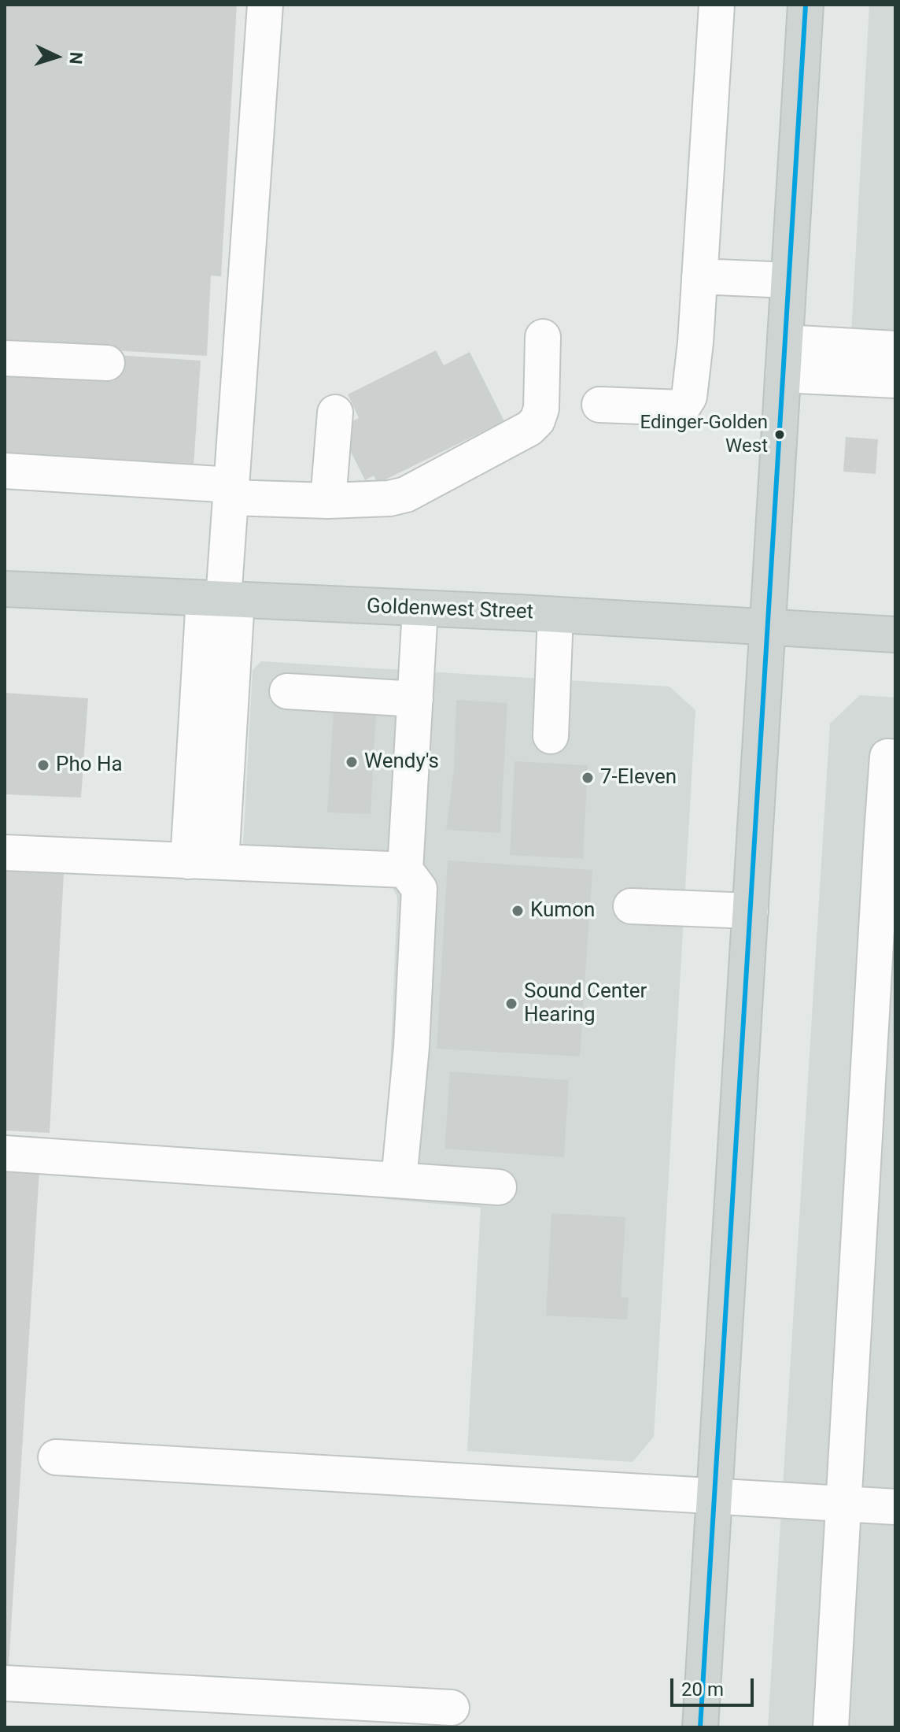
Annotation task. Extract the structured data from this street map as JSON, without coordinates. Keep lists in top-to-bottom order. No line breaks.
{"streets":{"main road":["Goldenwest Street"]},"places":["Edinger-Golden West","Wendy's","Pho Ha","7-Eleven","Kumon","Sound Center Hearing"],"scale_bar":"20 m","north":"right"}
